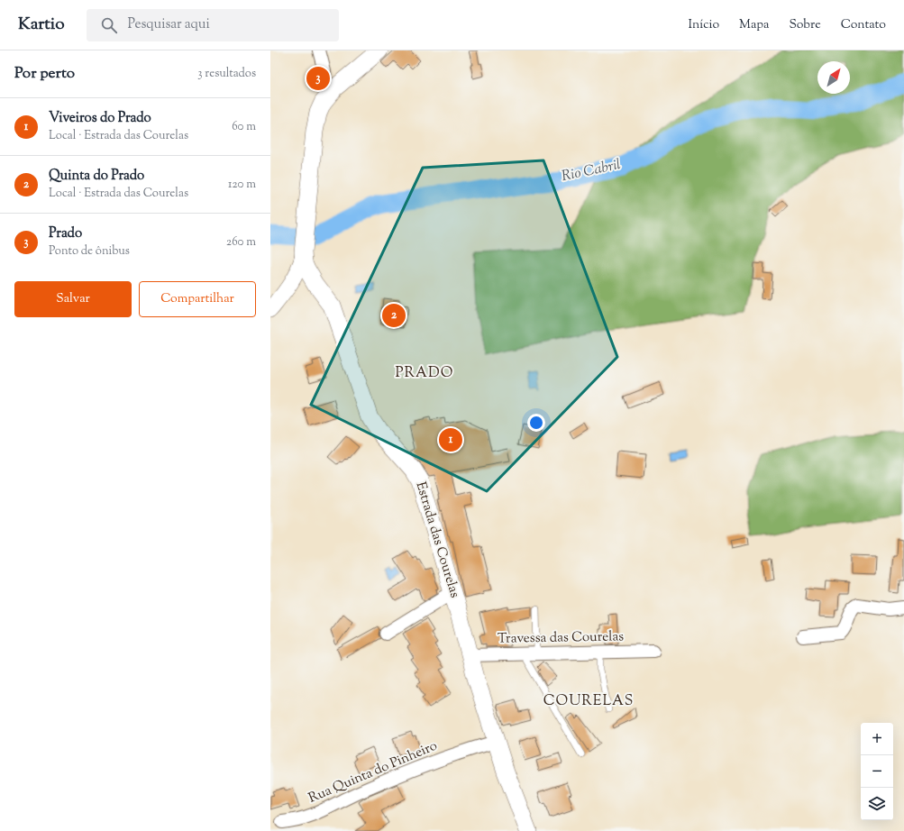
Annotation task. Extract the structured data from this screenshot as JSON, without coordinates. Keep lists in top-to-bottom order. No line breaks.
{"streets":{"main road":["Estrada das Courelas"],"street":["Travessa das Courelas","Rua Quinta do Pinheiro"]},"crossings":[["Estrada das Courelas","Travessa das Courelas"],["Estrada das Courelas","Rua Quinta do Pinheiro"]],"districts":["PRADO","COURELAS"],"water":["Rio Cabril"],"north":"top right","page":{"header":"Kartio","search":"Pesquisar aqui","nav":["Início","Mapa","Sobre","Contato"],"heading":["Por perto","3 resultados"],"pins":["3","2","1"],"list":[{"mark":"1","name":"Viveiros do Prado","note":"Local · Estrada das Courelas","value":"60 m"},{"mark":"2","name":"Quinta do Prado","note":"Local · Estrada das Courelas","value":"120 m"},{"mark":"3","name":"Prado","note":"Ponto de ônibus","value":"260 m"}],"buttons":["Salvar","Compartilhar"],"map_buttons":["+","−"]}}
